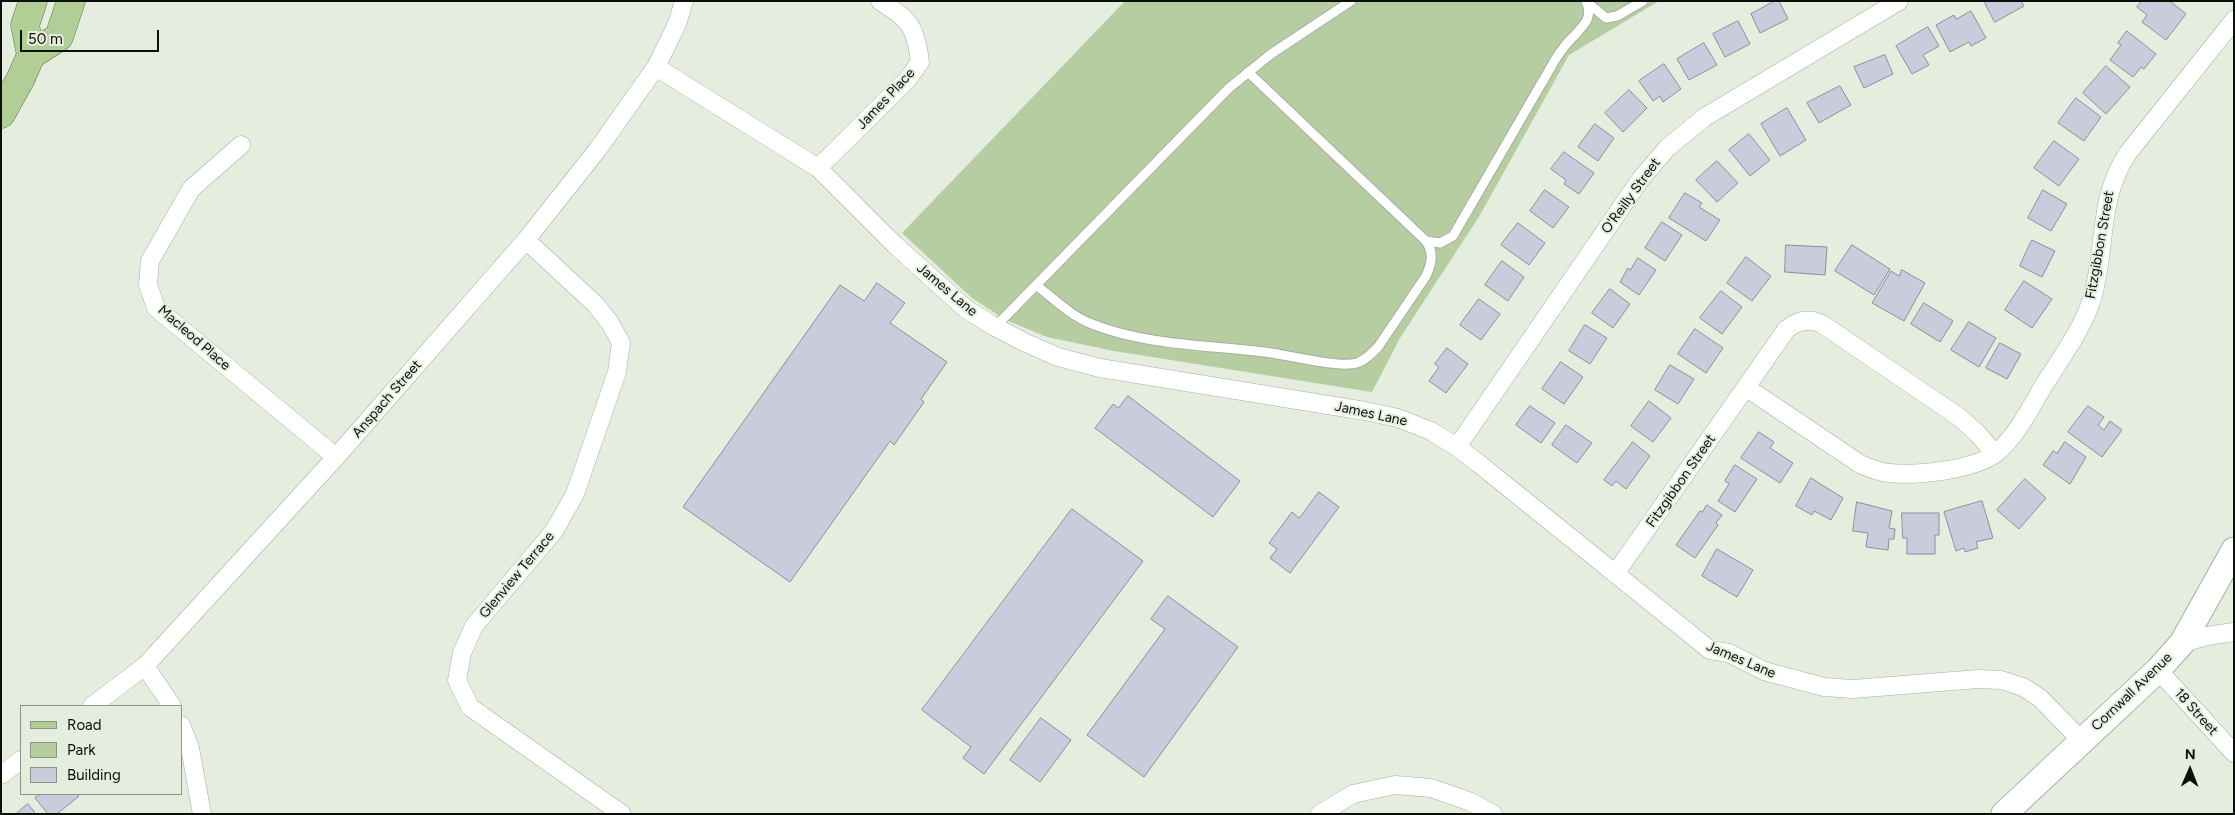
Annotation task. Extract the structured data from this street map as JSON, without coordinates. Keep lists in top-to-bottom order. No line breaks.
{"streets":{"main road":["Cornwall Avenue"],"street":["James Place","O'Reilly Street","Fitzgibbon Street","James Lane","Macleod Place","Anspach Street","Glenview Terrace","18 Street"]},"crossings":[["James Place","James Lane"],["O'Reilly Street","James Lane"],["Fitzgibbon Street","James Lane"],["James Lane","Anspach Street"],["James Lane","Cornwall Avenue"],["Macleod Place","Anspach Street"],["Anspach Street","Glenview Terrace"],["Cornwall Avenue","18 Street"]],"legend":["Road","Park","Building"],"scale_bar":"50 m","north":"top"}
